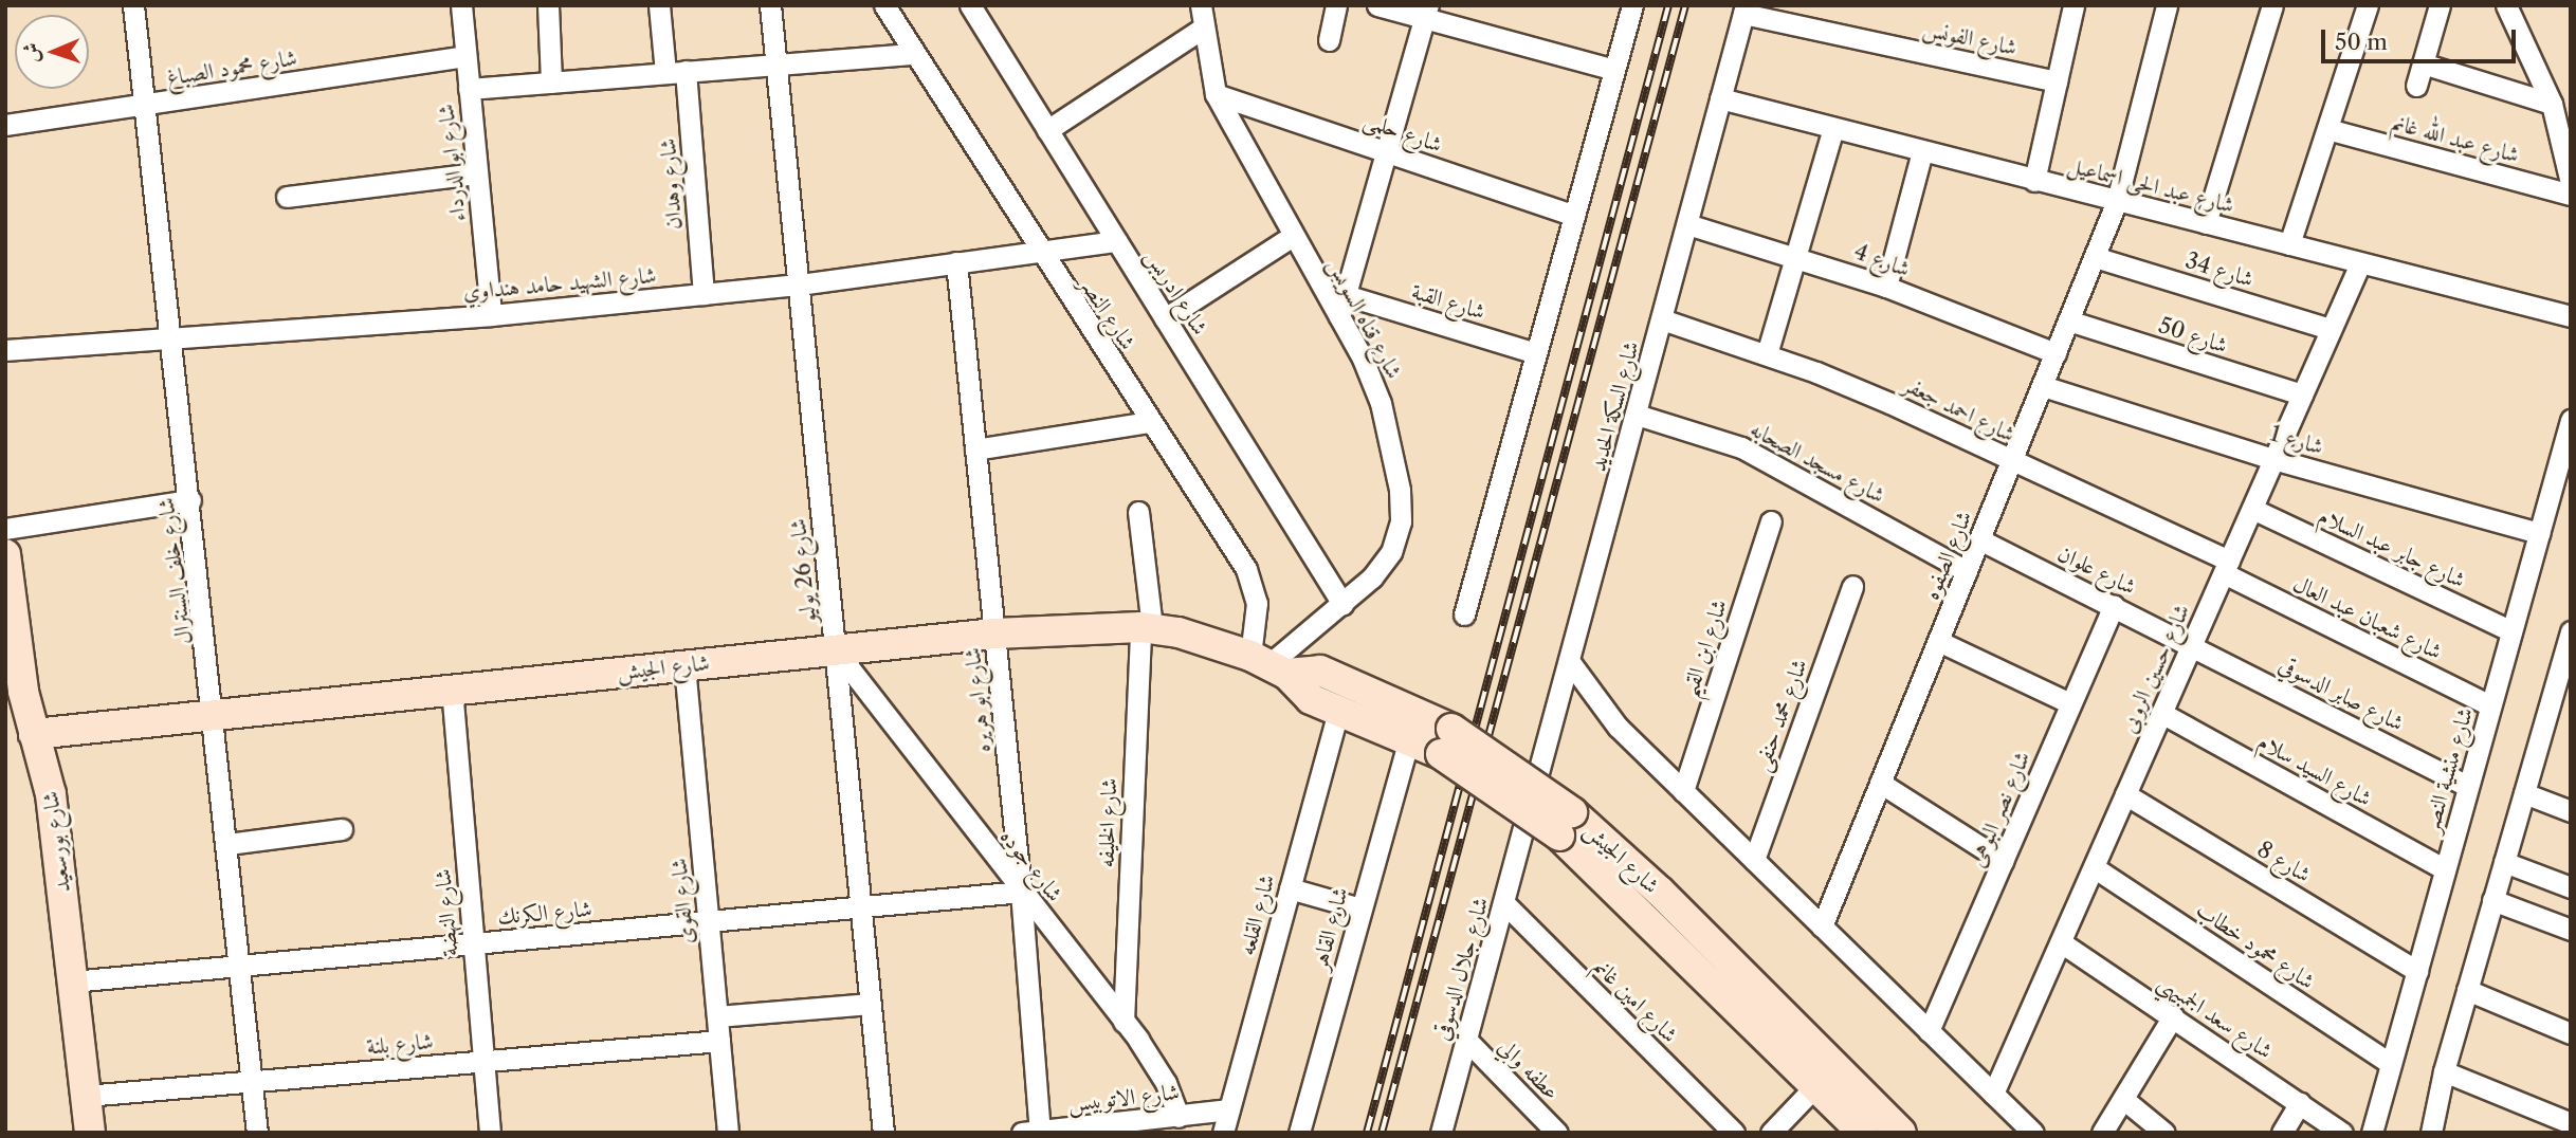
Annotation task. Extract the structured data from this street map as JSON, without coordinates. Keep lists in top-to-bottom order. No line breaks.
{"streets":{"main road":["شارع الجيش","شارع بورسعيد"],"street":["شارع الفونس","شارع محمود الصباغ","شارع حلمى","شارع عبد الله غانم","شارع ابو الدرداء","شارع وهدان","شارع عبد الحى اسماعيل","شارع 4","شارع 34","شارع الشهيد حامد هنداوي","شارع ادريس","شارع القبة","شارع النصر","شارع قناه السويس","شارع 50","شارع السكة الحديد","شارع احمد جعفر","شارع 1","شارع مسجد الصحابه","شارع جابر عبد السلام","شارع الصفوه","شارع علوان","شارع خلف السنترال","شارع 26 يوليو","شارع شعبان عبد العال","شارع ابن القيم","شارع حسين الروبى","شارع صابر الدسوقي","شارع ابو هريره","شارع محمد حنفى","شارع السيد سلام","شارع منشية النصر","شارع نصر البوهى","شارع الخليفه","شارع 8","شارع جوده","شارع القوى","شارع النهضة","شارع الكرنك","شارع القلعه","شارع القاهر","شارع محمود خطاب","شارع جلال الدسوقي","شارع امين غانم","شارع سعد الجمبيهي","شارع بلنة","عطفه والي","شارع الاتوبيس"]},"crossings":[["شارع الفونس","شارع السكة الحديد"],["شارع محمود الصباغ","شارع ابو الدرداء"],["شارع محمود الصباغ","شارع خلف السنترال"],["شارع حلمى","شارع قناه السويس"],["شارع ابو الدرداء","شارع الشهيد حامد هنداوي"],["شارع وهدان","شارع الشهيد حامد هنداوي"],["شارع عبد الحى اسماعيل","شارع السكة الحديد"],["شارع عبد الحى اسماعيل","شارع الصفوه"],["شارع عبد الحى اسماعيل","شارع حسين الروبى"],["شارع 4","شارع السكة الحديد"],["شارع 4","شارع الصفوه"],["شارع 34","شارع الصفوه"],["شارع 34","شارع حسين الروبى"],["شارع الشهيد حامد هنداوي","شارع ادريس"],["شارع الشهيد حامد هنداوي","شارع النصر"],["شارع الشهيد حامد هنداوي","شارع خلف السنترال"],["شارع الشهيد حامد هنداوي","شارع 26 يوليو"],["شارع الشهيد حامد هنداوي","شارع ابو هريره"],["شارع ادريس","شارع قناه السويس"],["شارع النصر","شارع قناه السويس"],["شارع النصر","شارع الجيش"],["شارع قناه السويس","شارع الجيش"],["شارع 50","شارع الصفوه"],["شارع 50","شارع حسين الروبى"],["شارع السكة الحديد","شارع احمد جعفر"],["شارع السكة الحديد","شارع مسجد الصحابه"],["شارع السكة الحديد","شارع جلال الدسوقي"],["شارع احمد جعفر","شارع الصفوه"],["شارع احمد جعفر","شارع شعبان عبد العال"],["شارع احمد جعفر","شارع حسين الروبى"],["شارع 1","شارع الصفوه"],["شارع 1","شارع حسين الروبى"],["شارع 1","شارع منشية النصر"],["شارع مسجد الصحابه","شارع الصفوه"],["شارع جابر عبد السلام","شارع حسين الروبى"],["شارع جابر عبد السلام","شارع منشية النصر"],["شارع الصفوه","شارع علوان"],["شارع علوان","شارع حسين الروبى"],["شارع علوان","شارع صابر الدسوقي"],["شارع علوان","شارع نصر البوهى"],["شارع خلف السنترال","شارع الجيش"],["شارع خلف السنترال","شارع الكرنك"],["شارع خلف السنترال","شارع بلنة"],["شارع 26 يوليو","شارع الجيش"],["شارع 26 يوليو","شارع جوده"],["شارع 26 يوليو","شارع الكرنك"],["شارع شعبان عبد العال","شارع حسين الروبى"],["شارع شعبان عبد العال","شارع منشية النصر"],["شارع الجيش","شارع ابو هريره"],["شارع الجيش","شارع الخليفه"],["شارع الجيش","شارع بورسعيد"],["شارع الجيش","شارع جوده"],["شارع الجيش","شارع القوى"],["شارع الجيش","شارع النهضة"],["شارع الجيش","شارع القلعه"],["شارع الجيش","شارع القاهر"],["شارع حسين الروبى","شارع صابر الدسوقي"],["شارع حسين الروبى","شارع السيد سلام"],["شارع حسين الروبى","شارع 8"],["شارع حسين الروبى","شارع محمود خطاب"],["شارع حسين الروبى","شارع سعد الجمبيهي"],["شارع صابر الدسوقي","شارع منشية النصر"],["شارع ابو هريره","شارع جوده"],["شارع ابو هريره","شارع الكرنك"],["شارع ابو هريره","شارع الاتوبيس"],["شارع السيد سلام","شارع منشية النصر"],["شارع منشية النصر","شارع 8"],["شارع منشية النصر","شارع محمود خطاب"],["شارع الخليفه","شارع جوده"],["شارع بورسعيد","شارع الكرنك"],["شارع بورسعيد","شارع بلنة"],["شارع جوده","شارع الكرنك"],["شارع جوده","شارع الاتوبيس"],["شارع القوى","شارع الكرنك"],["شارع القوى","شارع بلنة"],["شارع النهضة","شارع الكرنك"],["شارع النهضة","شارع بلنة"],["شارع القلعه","شارع الاتوبيس"],["شارع جلال الدسوقي","شارع امين غانم"],["شارع جلال الدسوقي","عطفه والي"]],"scale_bar":"50 m","north":"left"}
